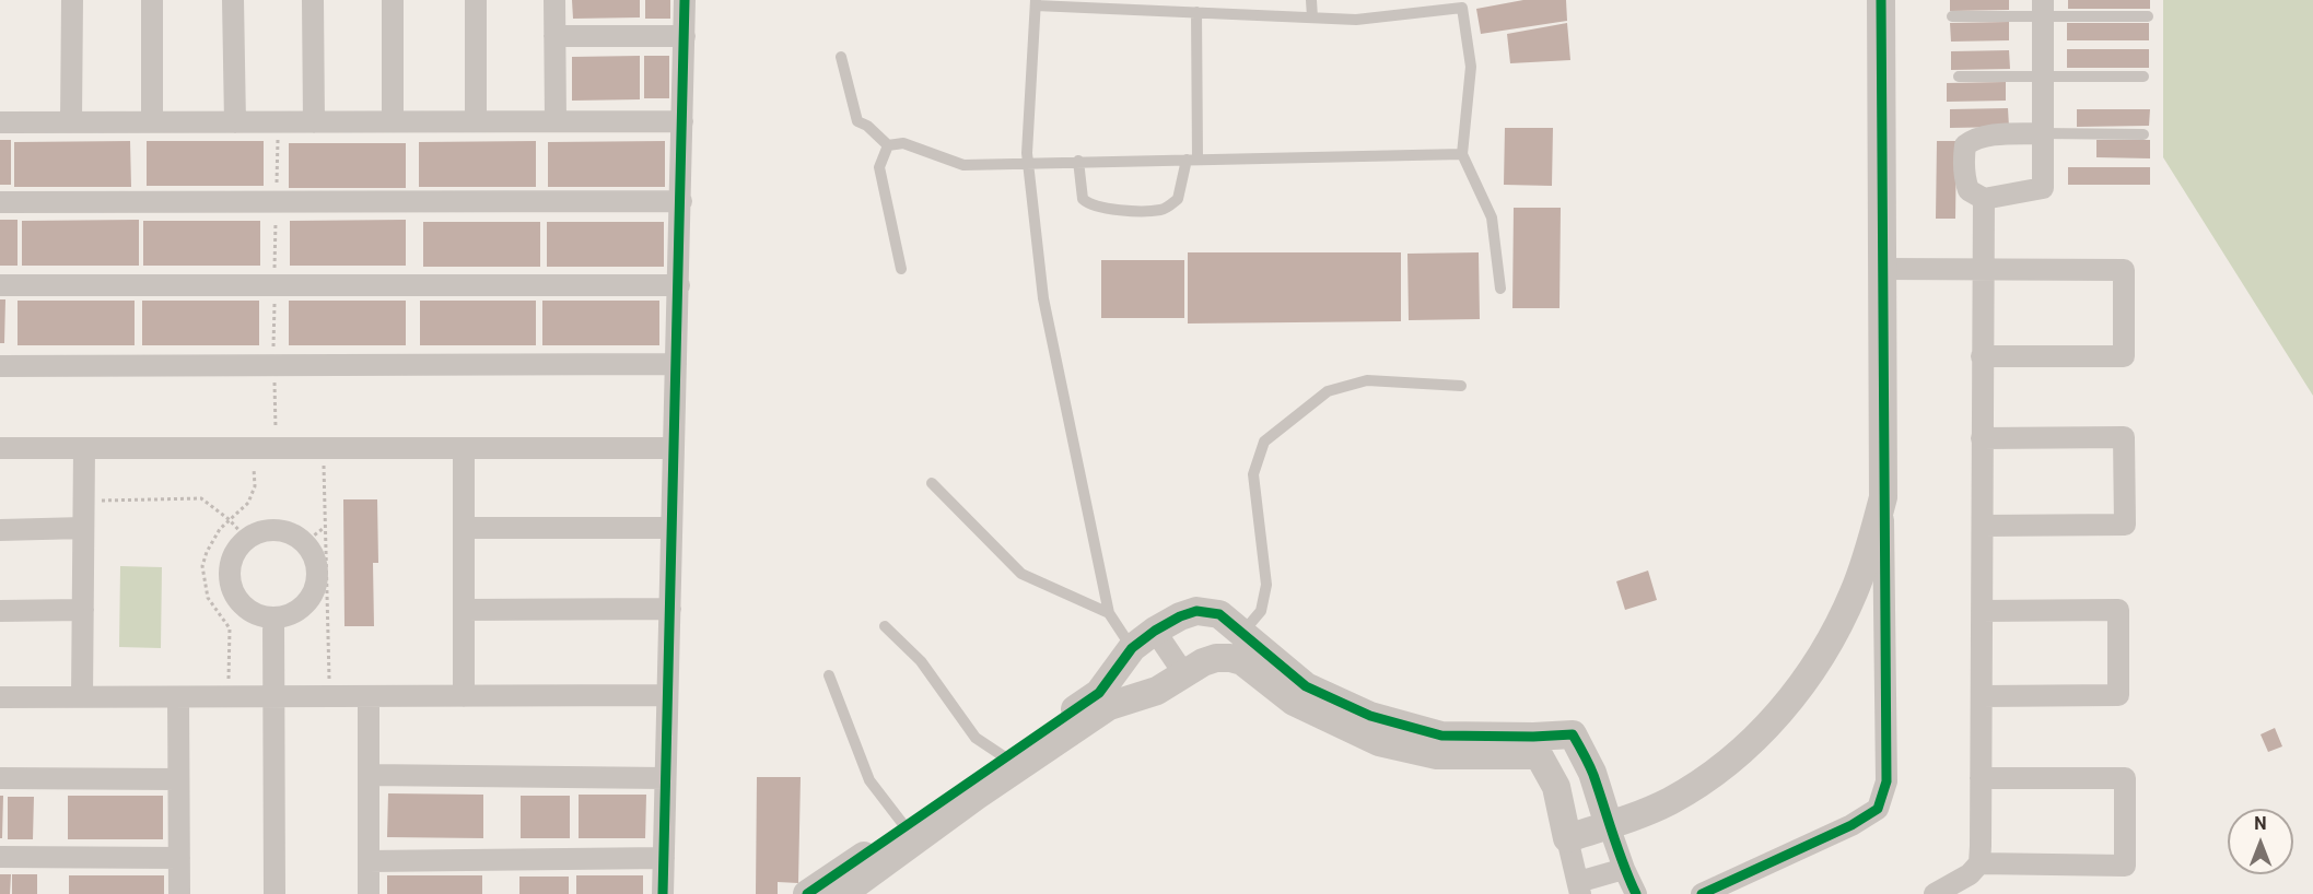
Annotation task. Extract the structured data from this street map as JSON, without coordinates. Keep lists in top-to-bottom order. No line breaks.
{"north":"top"}
